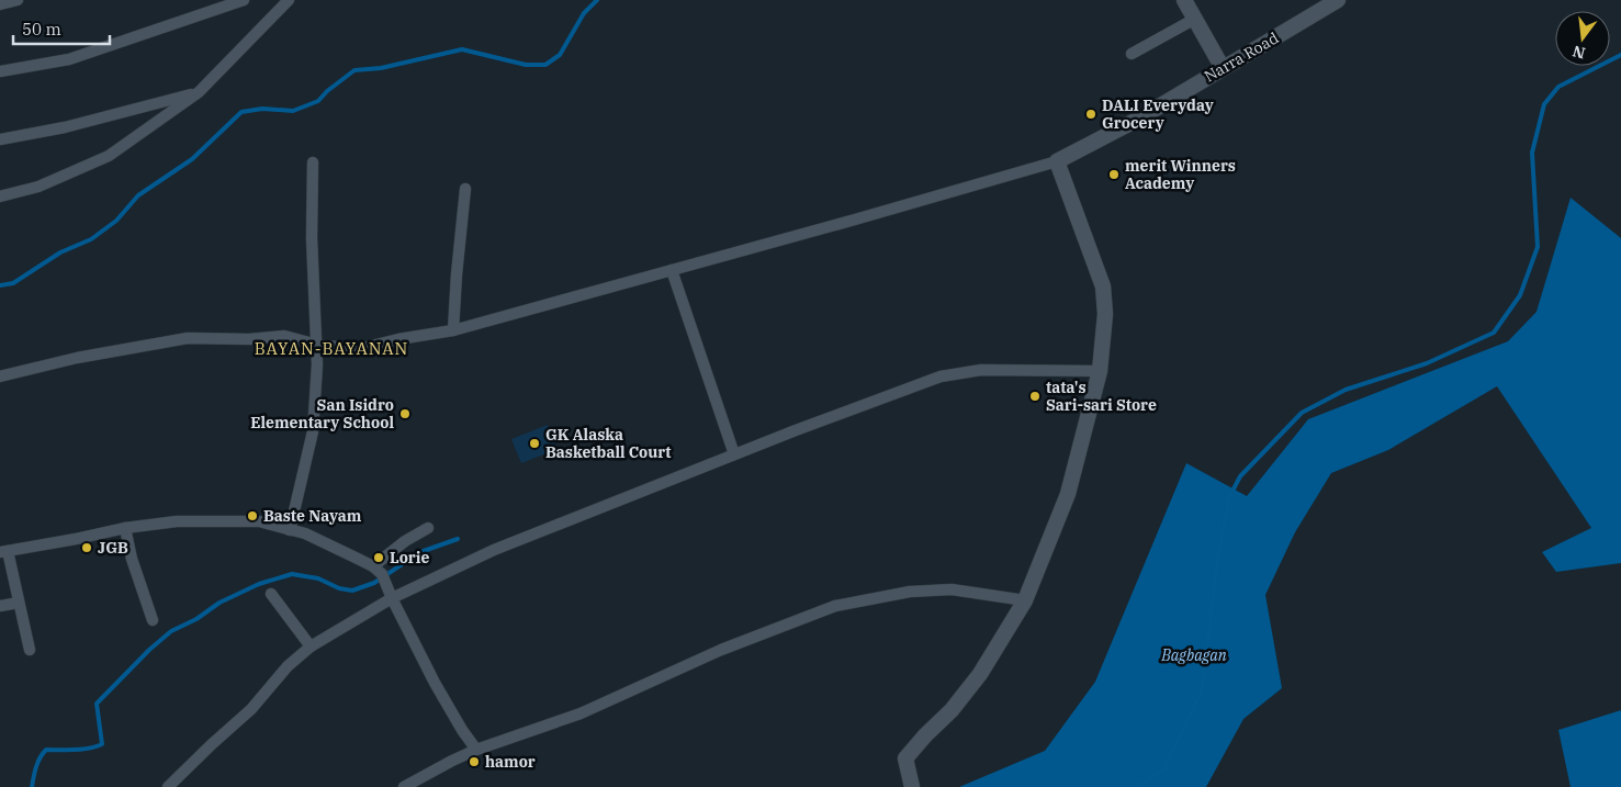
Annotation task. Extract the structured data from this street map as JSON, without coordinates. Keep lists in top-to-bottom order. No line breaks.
{"streets":{"street":["Narra Road"]},"districts":["BAYAN-BAYANAN"],"parks":["Bagbagan"],"places":["DALI Everyday Grocery","merit Winners Academy","tata's Sari-sari Store","San Isidro Elementary School","GK Alaska Basketball Court","Baste Nayam","JGB","Lorie","hamor"],"scale_bar":"50 m","north":"bottom"}
